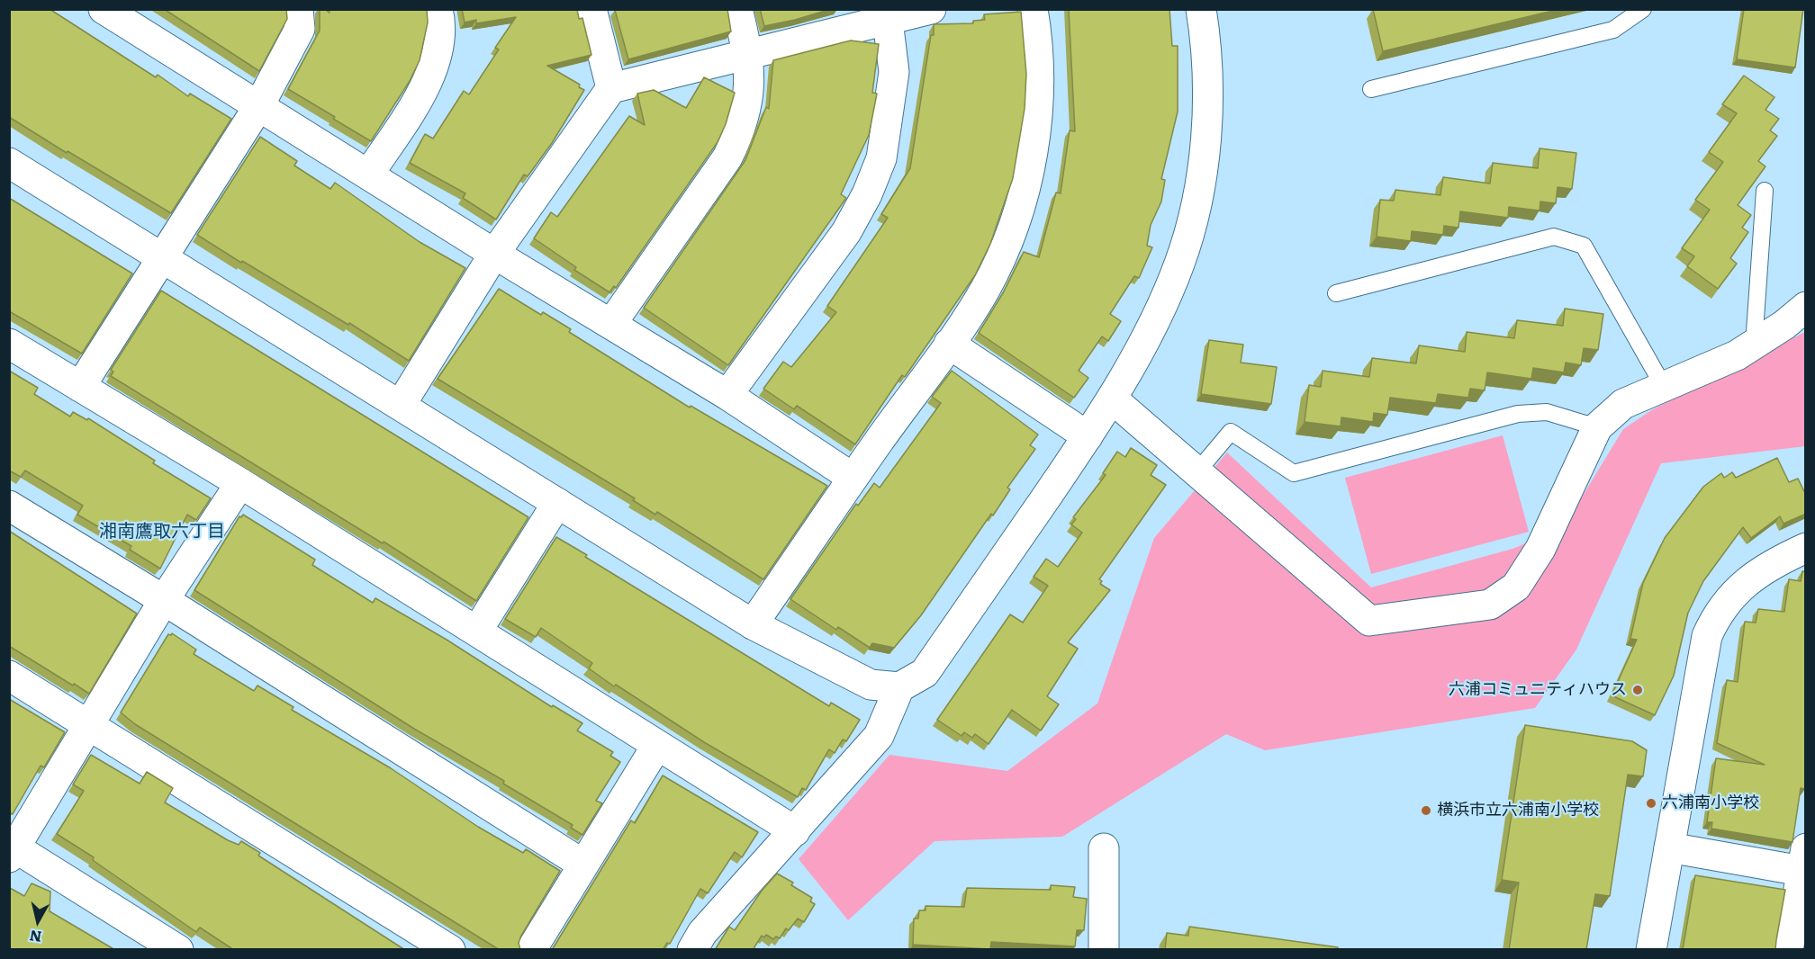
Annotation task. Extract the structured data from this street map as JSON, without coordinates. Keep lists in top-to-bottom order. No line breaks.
{"districts":["湘南鷹取六丁目"],"places":["六浦コミュニティハウス","六浦南小学校","横浜市立六浦南小学校"],"north":"bottom"}
